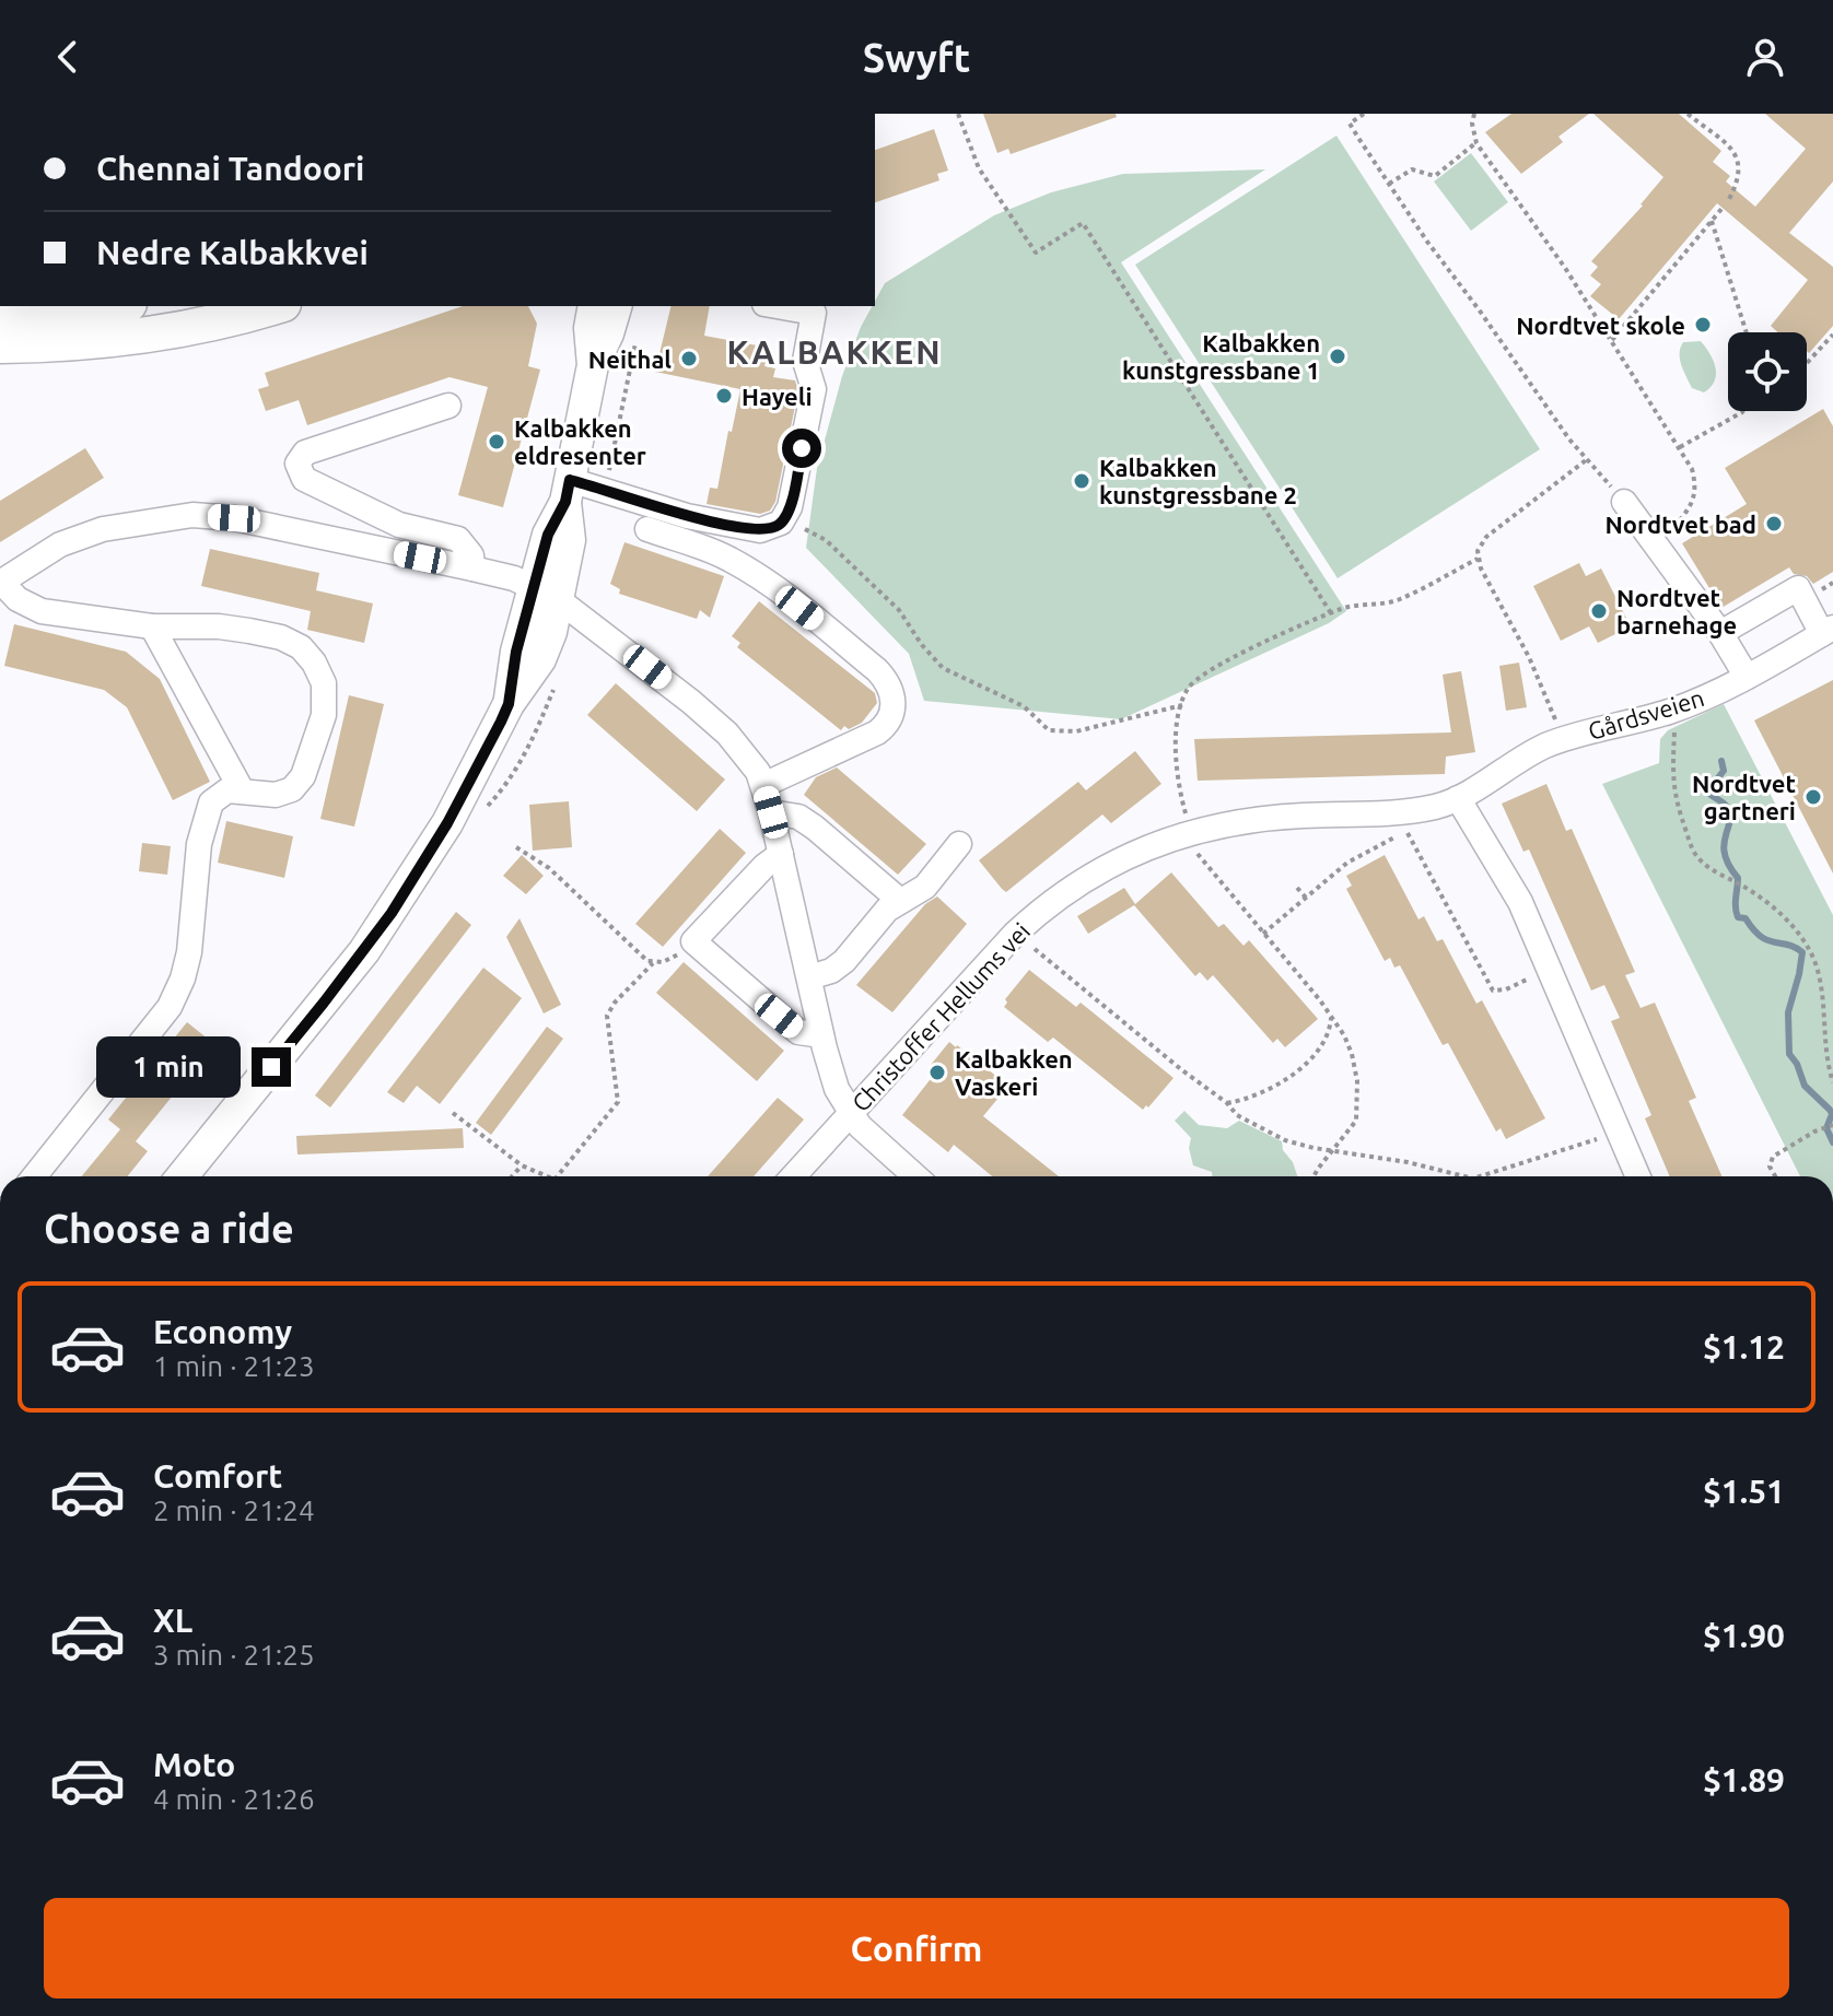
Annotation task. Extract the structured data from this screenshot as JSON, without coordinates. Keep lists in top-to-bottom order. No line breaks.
{"streets":{"street":["Gårdsveien","Christoffer Hellums vei"]},"crossings":[["Gårdsveien","Christoffer Hellums vei"]],"districts":["KALBAKKEN"],"places":["Nordtvet skole","Kalbakken kunstgressbane 1","Neithal","Hayeli","Kalbakken eldresenter","Kalbakken kunstgressbane 2","Nordtvet bad","Nordtvet barnehage","Nordtvet gartneri","Kalbakken Vaskeri"],"page":{"header":"Swyft","banner":["Chennai Tandoori","Nedre Kalbakkvei"],"bubble":"1 min","heading":"Choose a ride","list":[{"name":"Economy","note":"1 min · 21:23","value":"$1.12"},{"name":"Comfort","note":"2 min · 21:24","value":"$1.51"},{"name":"XL","note":"3 min · 21:25","value":"$1.90"},{"name":"Moto","note":"4 min · 21:26","value":"$1.89"}],"buttons":"Confirm"}}
